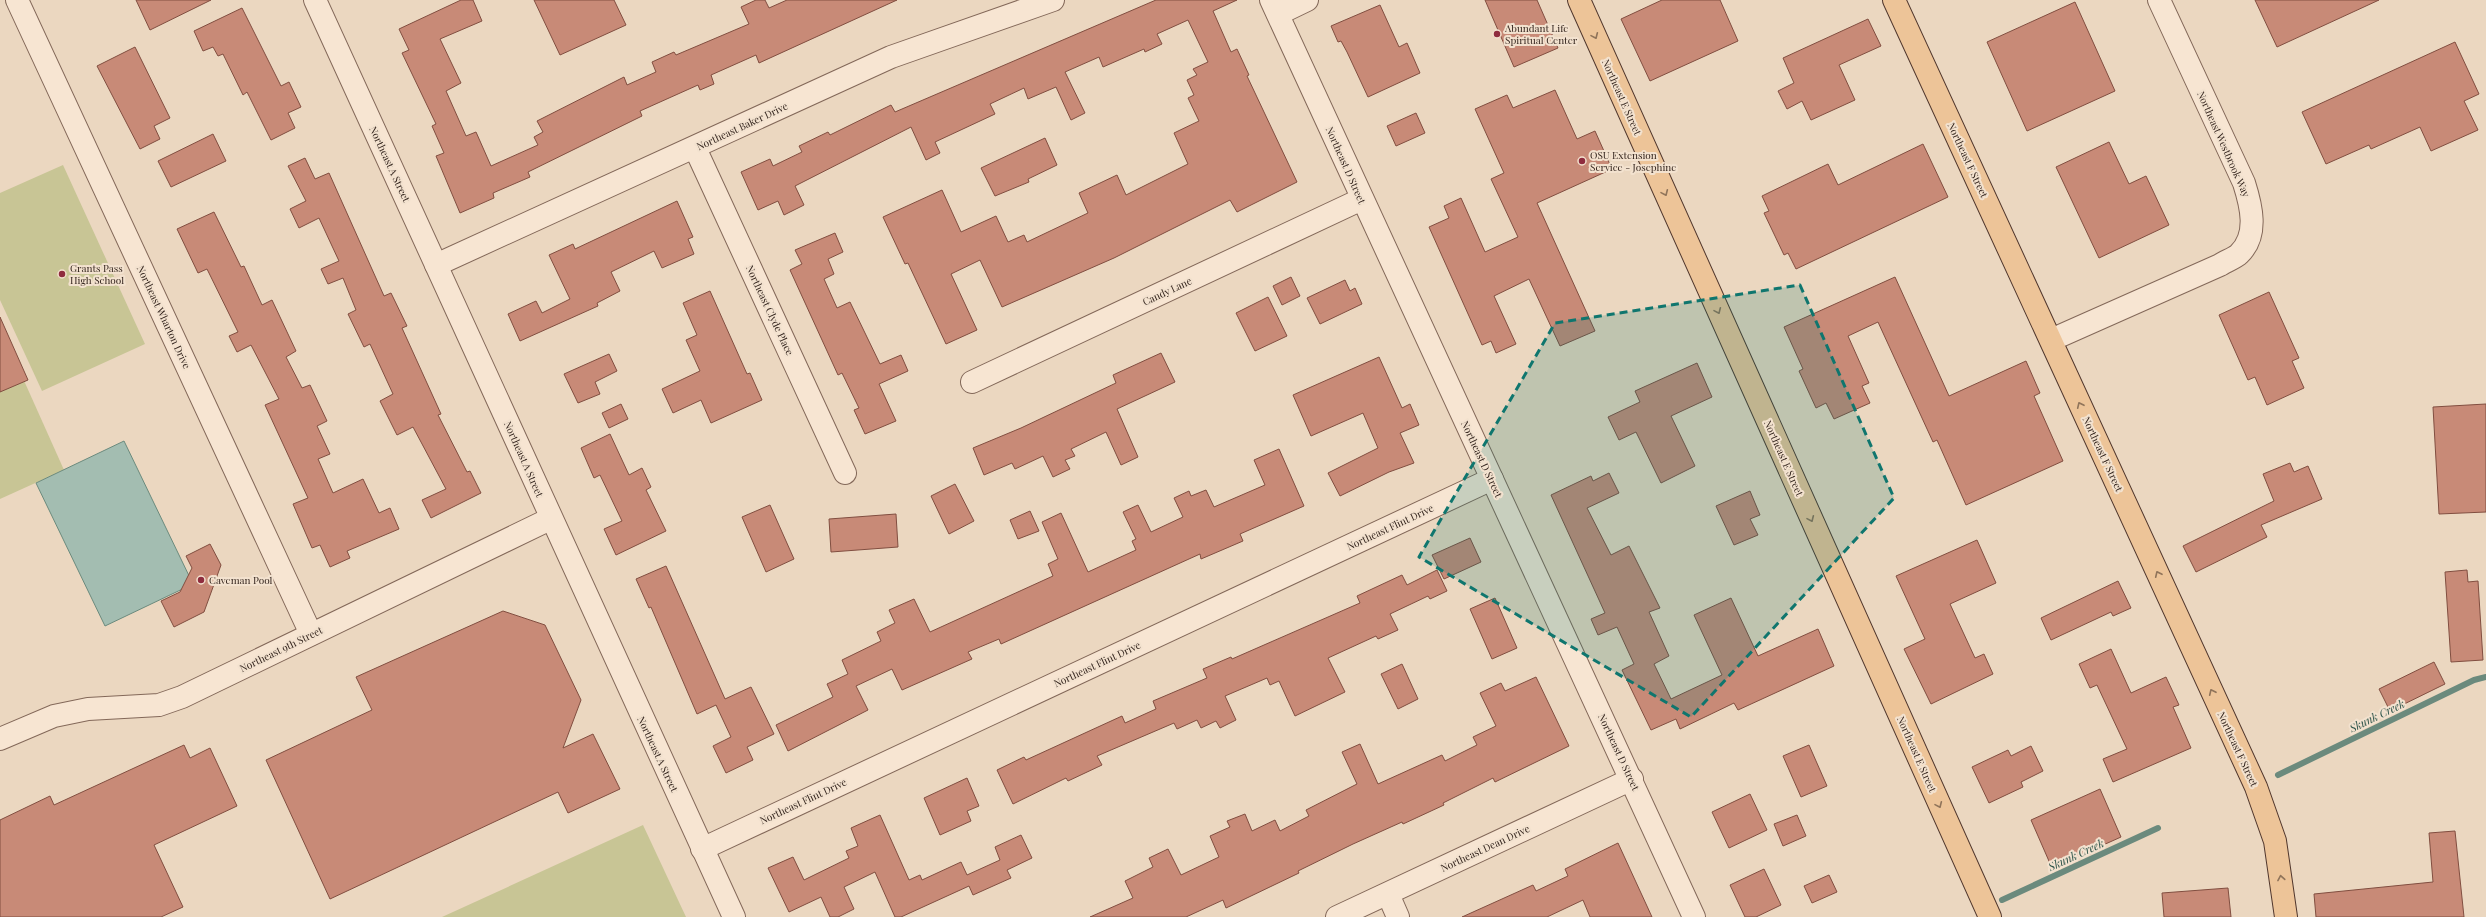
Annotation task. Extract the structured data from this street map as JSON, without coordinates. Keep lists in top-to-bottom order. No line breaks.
{"streets":{"main road":["Northeast E Street","Northeast F Street"],"street":["Northeast Baker Drive","Northeast Westbrook Way","Northeast A Street","Northeast D Street","Candy Lane","Northeast Clyde Place","Northeast Wharton Drive","Northeast Flint Drive","Northeast 9th Street","Northeast Dean Drive"]},"crossings":[["Northeast Baker Drive","Northeast A Street"],["Northeast Baker Drive","Northeast Clyde Place"],["Northeast Westbrook Way","Northeast F Street"],["Northeast A Street","Northeast Flint Drive"],["Northeast A Street","Northeast 9th Street"],["Northeast D Street","Candy Lane"],["Northeast D Street","Northeast Flint Drive"],["Northeast D Street","Northeast Dean Drive"],["Northeast Wharton Drive","Northeast 9th Street"]],"one_way":["Northeast E Street","Northeast F Street"],"water":["Skunk Creek"],"places":["Abundant Life Spiritual Center","OSU Extension Service - Josephine","Grants Pass High School","Caveman Pool"]}
